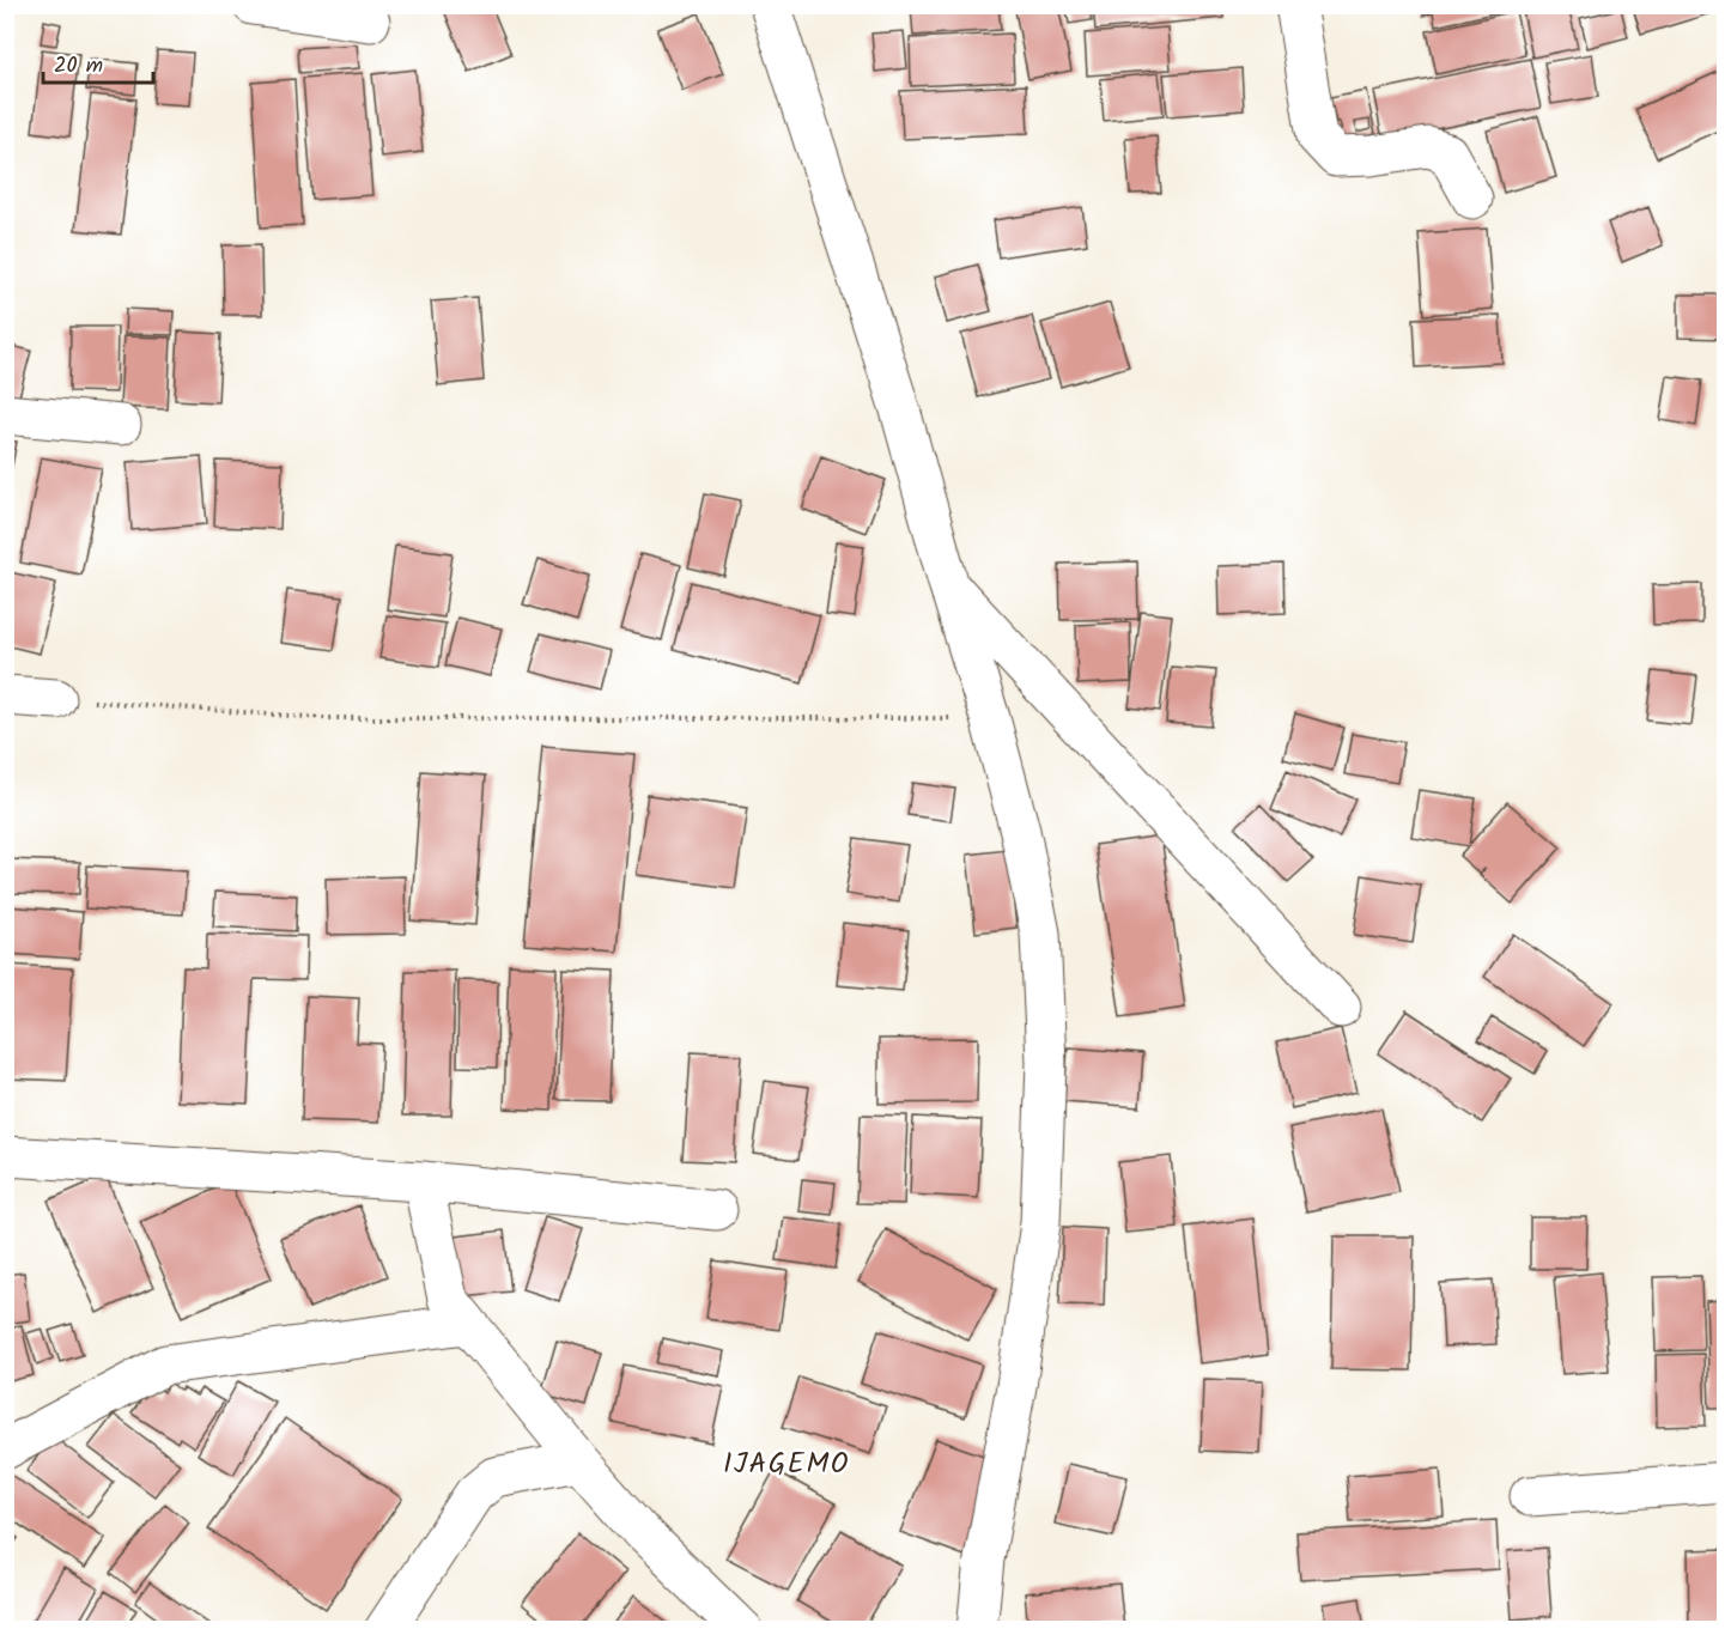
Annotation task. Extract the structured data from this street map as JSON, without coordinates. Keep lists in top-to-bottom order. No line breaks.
{"districts":["IJAGEMO"],"scale_bar":"20 m"}
